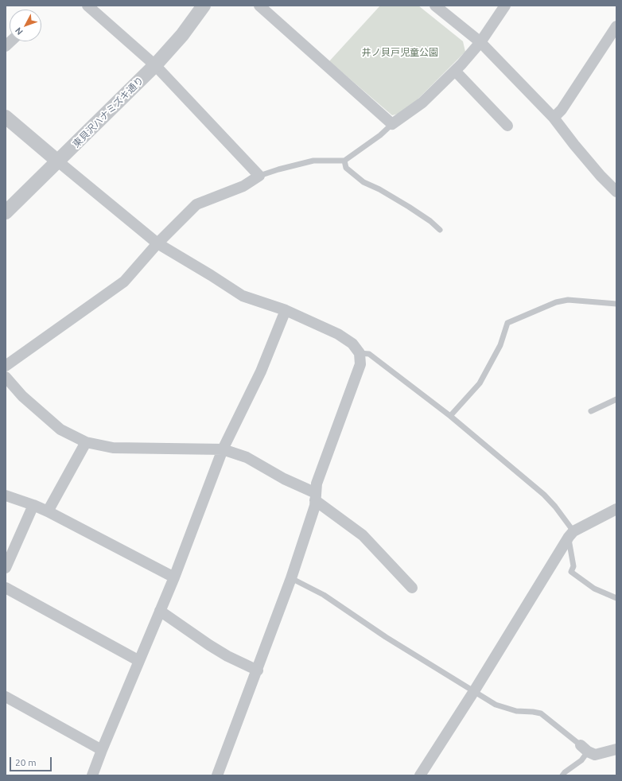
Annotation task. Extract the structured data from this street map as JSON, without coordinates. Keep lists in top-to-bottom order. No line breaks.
{"streets":{"street":["東貝沢ハナミズキ通り"]},"parks":["井ノ貝戸児童公園"],"scale_bar":"20 m","north":"bottom left"}
